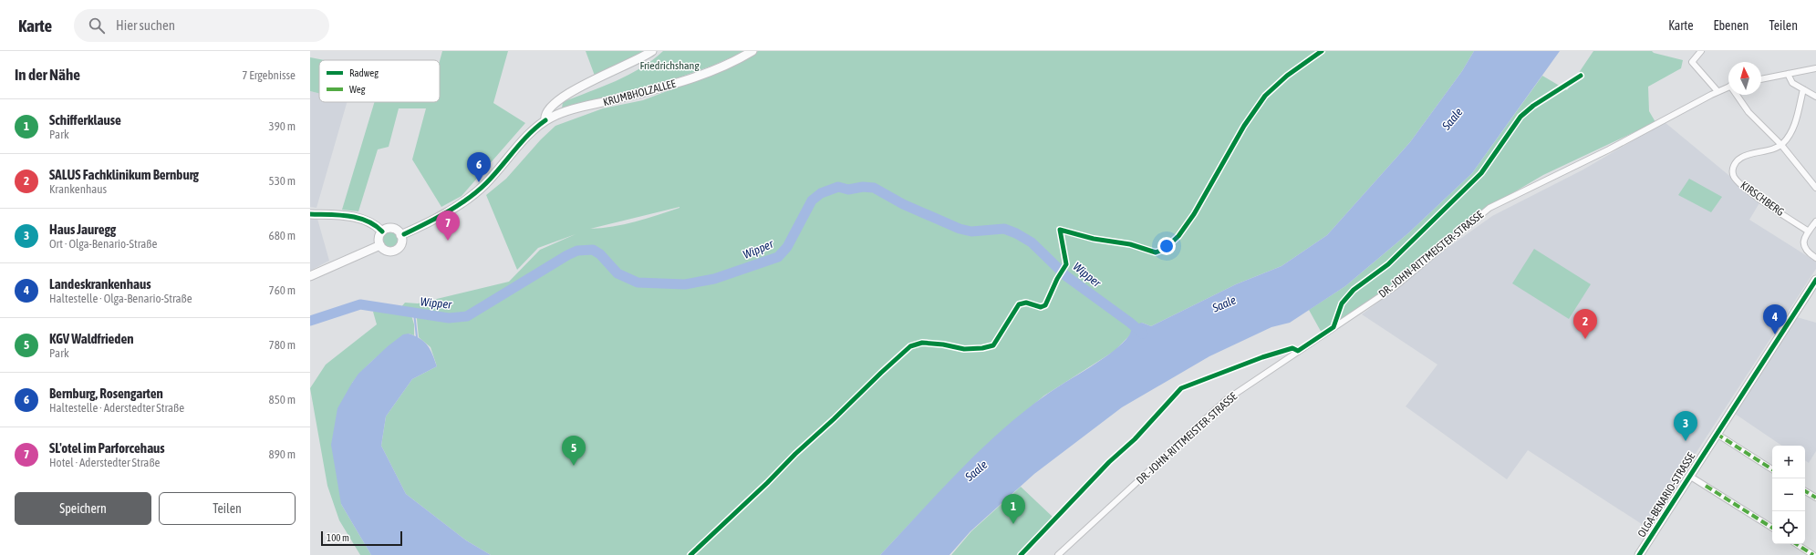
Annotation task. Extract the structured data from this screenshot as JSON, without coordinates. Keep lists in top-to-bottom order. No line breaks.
{"streets":{"street":["KRUMBHOLZALLEE","KIRSCHBERG","DR.-JOHN-RITTMEISTER-STRASSE","OLGA-BENARIO-STRASSE"]},"water":["Saale","Wipper"],"parks":["Friedrichshang"],"legend":["Radweg","Weg"],"scale_bar":"100 m","north":"top","page":{"header":"Karte","search":"Hier suchen","nav":["Karte","Ebenen","Teilen"],"heading":["In der Nähe","7 Ergebnisse"],"list":[{"mark":"1","name":"Schifferklause","note":"Park","value":"390 m"},{"mark":"2","name":"SALUS Fachklinikum Bernburg","note":"Krankenhaus","value":"530 m"},{"mark":"3","name":"Haus Jauregg","note":"Ort · Olga-Benario-Straße","value":"680 m"},{"mark":"4","name":"Landeskrankenhaus","note":"Haltestelle · Olga-Benario-Straße","value":"760 m"},{"mark":"5","name":"KGV Waldfrieden","note":"Park","value":"780 m"},{"mark":"6","name":"Bernburg, Rosengarten","note":"Haltestelle · Aderstedter Straße","value":"850 m"},{"mark":"7","name":"SL'otel im Parforcehaus","note":"Hotel · Aderstedter Straße","value":"890 m"}],"pins":["6","7","4","2","3","5","1"],"map_buttons":["+","−"],"buttons":["Speichern","Teilen"],"scale":"100 m"}}
